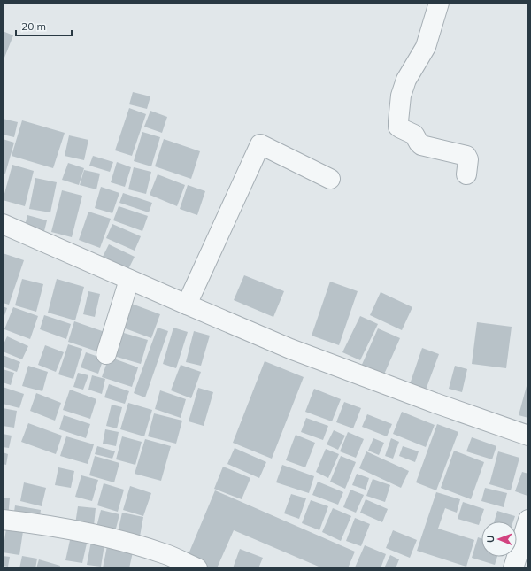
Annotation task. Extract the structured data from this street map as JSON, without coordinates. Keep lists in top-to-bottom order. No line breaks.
{"scale_bar":"20 m","north":"left"}
